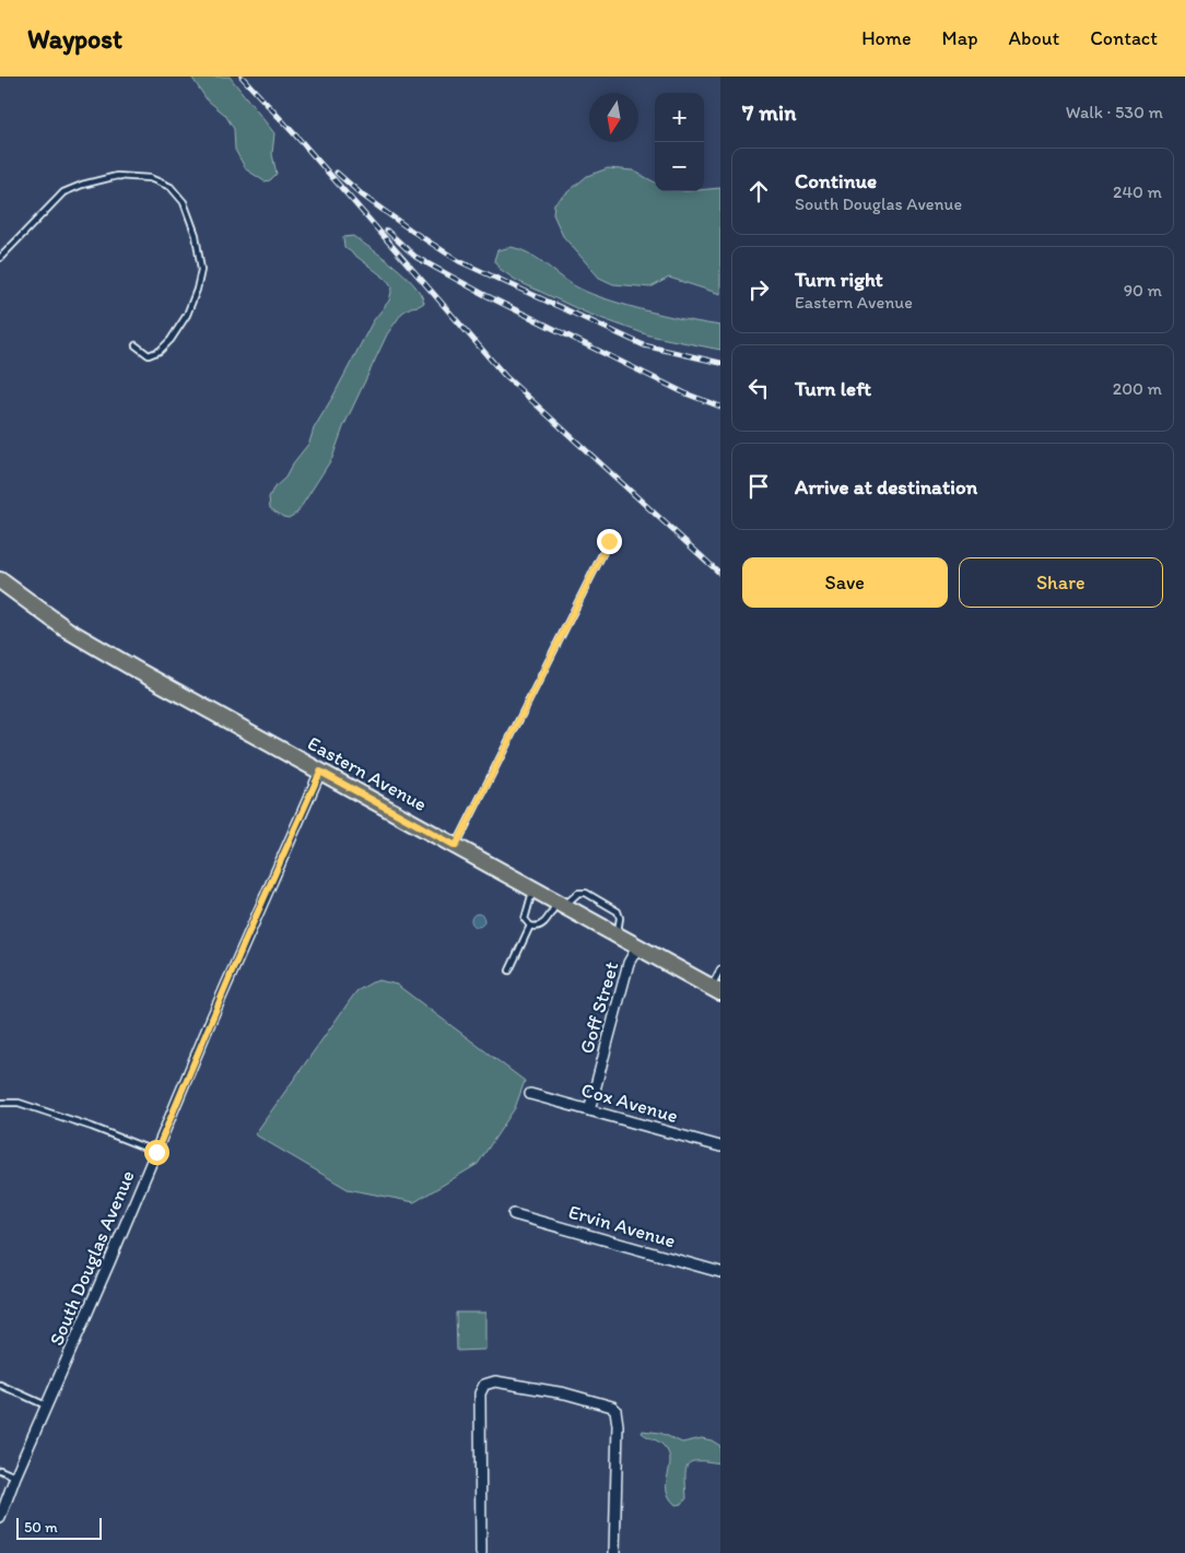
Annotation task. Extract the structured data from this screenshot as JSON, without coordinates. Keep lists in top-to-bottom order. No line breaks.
{"streets":{"main road":["Eastern Avenue"],"street":["Goff Street","Cox Avenue","Ervin Avenue","South Douglas Avenue"]},"crossings":[["Eastern Avenue","Goff Street"],["Eastern Avenue","South Douglas Avenue"],["Goff Street","Cox Avenue"]],"scale_bar":"50 m","north":"bottom","page":{"header":"Waypost","nav":["Home","Map","About","Contact"],"heading":["7 min","Walk · 530 m"],"map_buttons":["+","−"],"list":[["Continue","South Douglas Avenue","240 m"],["Turn right","Eastern Avenue","90 m"],["Turn left","200 m"],"Arrive at destination"],"buttons":["Save","Share"],"scale":"50 m"}}
